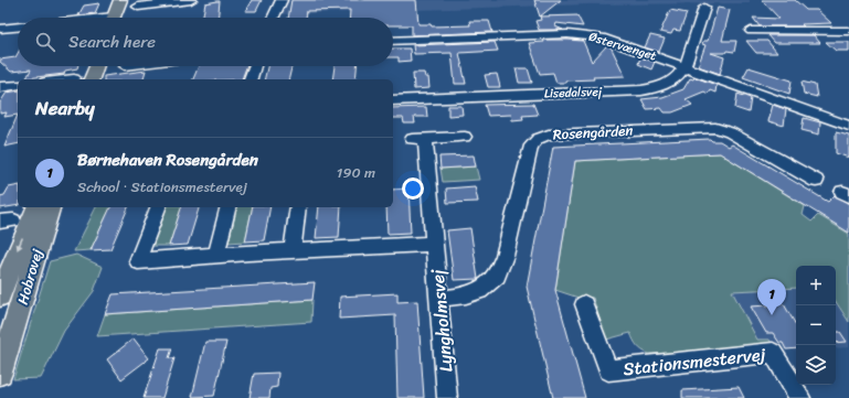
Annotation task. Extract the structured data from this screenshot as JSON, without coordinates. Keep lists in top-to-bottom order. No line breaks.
{"streets":{"main road":["Hobrovej"],"street":["Østervænget","Lisedalsvej","Rosengården","Lyngholmsvej","Stationsmestervej"]},"crossings":[["Østervænget","Lisedalsvej"],["Rosengården","Lyngholmsvej"]],"page":{"search":"Search here","heading":"Nearby","list":[{"mark":"1","name":"Børnehaven Rosengården","note":"School · Stationsmestervej","value":"190 m"}],"map_buttons":["+","−"],"pins":"1"}}
